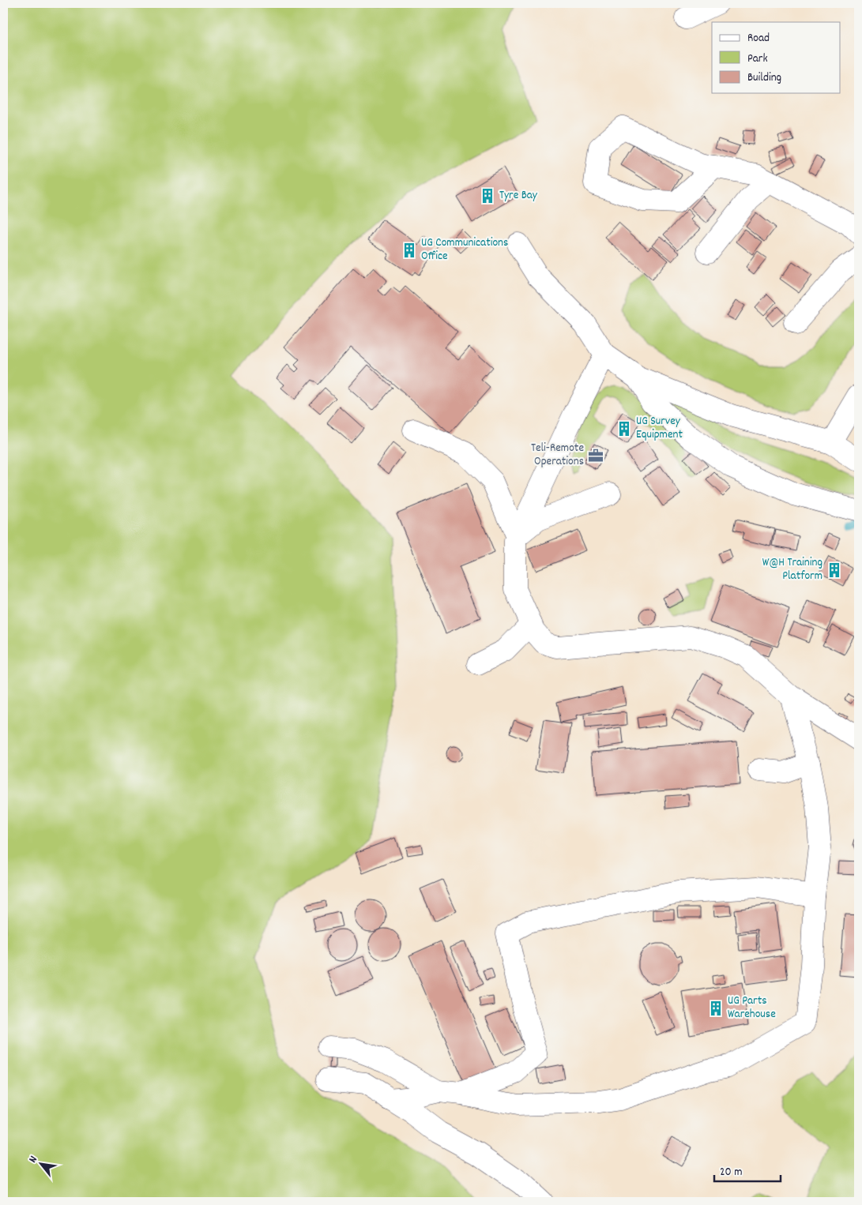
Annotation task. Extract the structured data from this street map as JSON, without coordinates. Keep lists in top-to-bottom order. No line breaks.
{"places":{"building":["Tyre Bay","UG Communications Office","UG Survey Equipment","W@H Training Platform","UG Parts Warehouse"],"office":["Teli-Remote Operations"]},"legend":["Road","Park","Building"],"scale_bar":"20 m","north":"top left"}
